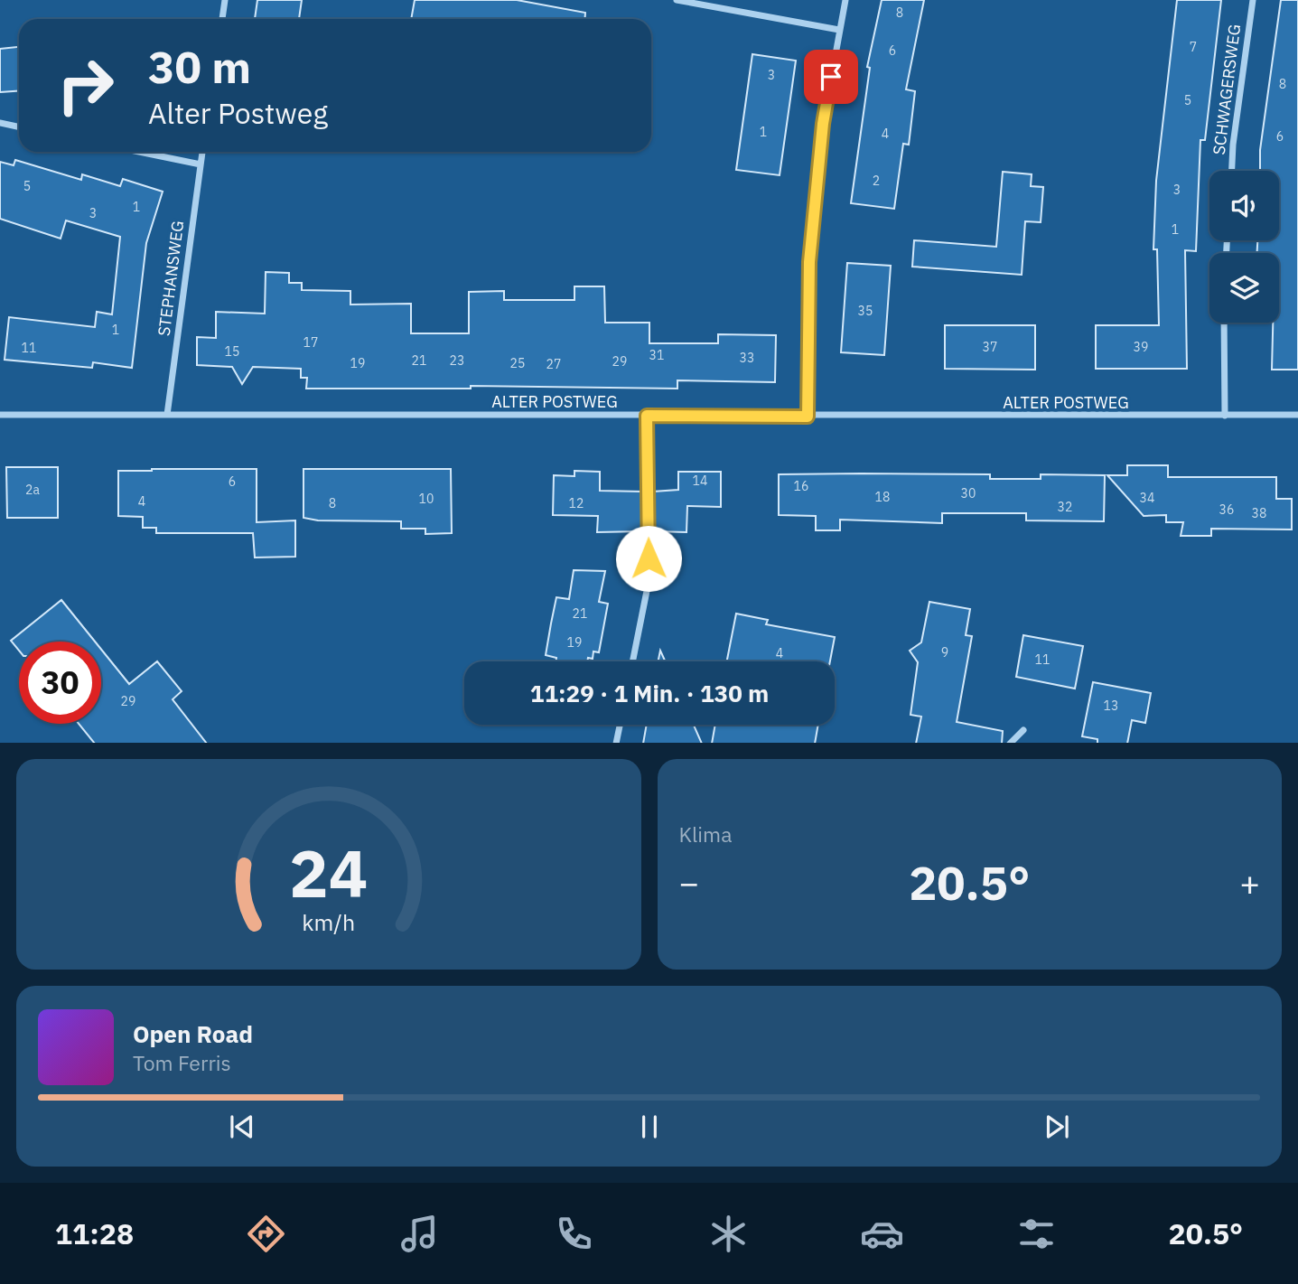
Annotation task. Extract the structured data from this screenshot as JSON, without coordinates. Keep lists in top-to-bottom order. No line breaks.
{"streets":{"street":["SCHWAGERSWEG","STEPHANSWEG","ALTER POSTWEG"]},"crossings":[["STEPHANSWEG","ALTER POSTWEG"]],"house_numbers":["8","7","6","3","8","5","1","4","6","2","5","3","1","3","1","35","1","17","37","39","11","15","31","33","21","23","29","19","25","27","14","6","16","2a","30","18","34","10","4","8","12","32","36","38","21","19","9","4","11","29","13"],"page":{"turn":["30 m","Alter Postweg"],"limit":"30","trip":"11:29 · 1 Min. · 130 m","tile":"Klima","heat":["−","20.5°","+"],"song":["Open Road","Tom Ferris"],"tabs":["11:28","20.5°"],"gauge":["24","km/h"]}}
